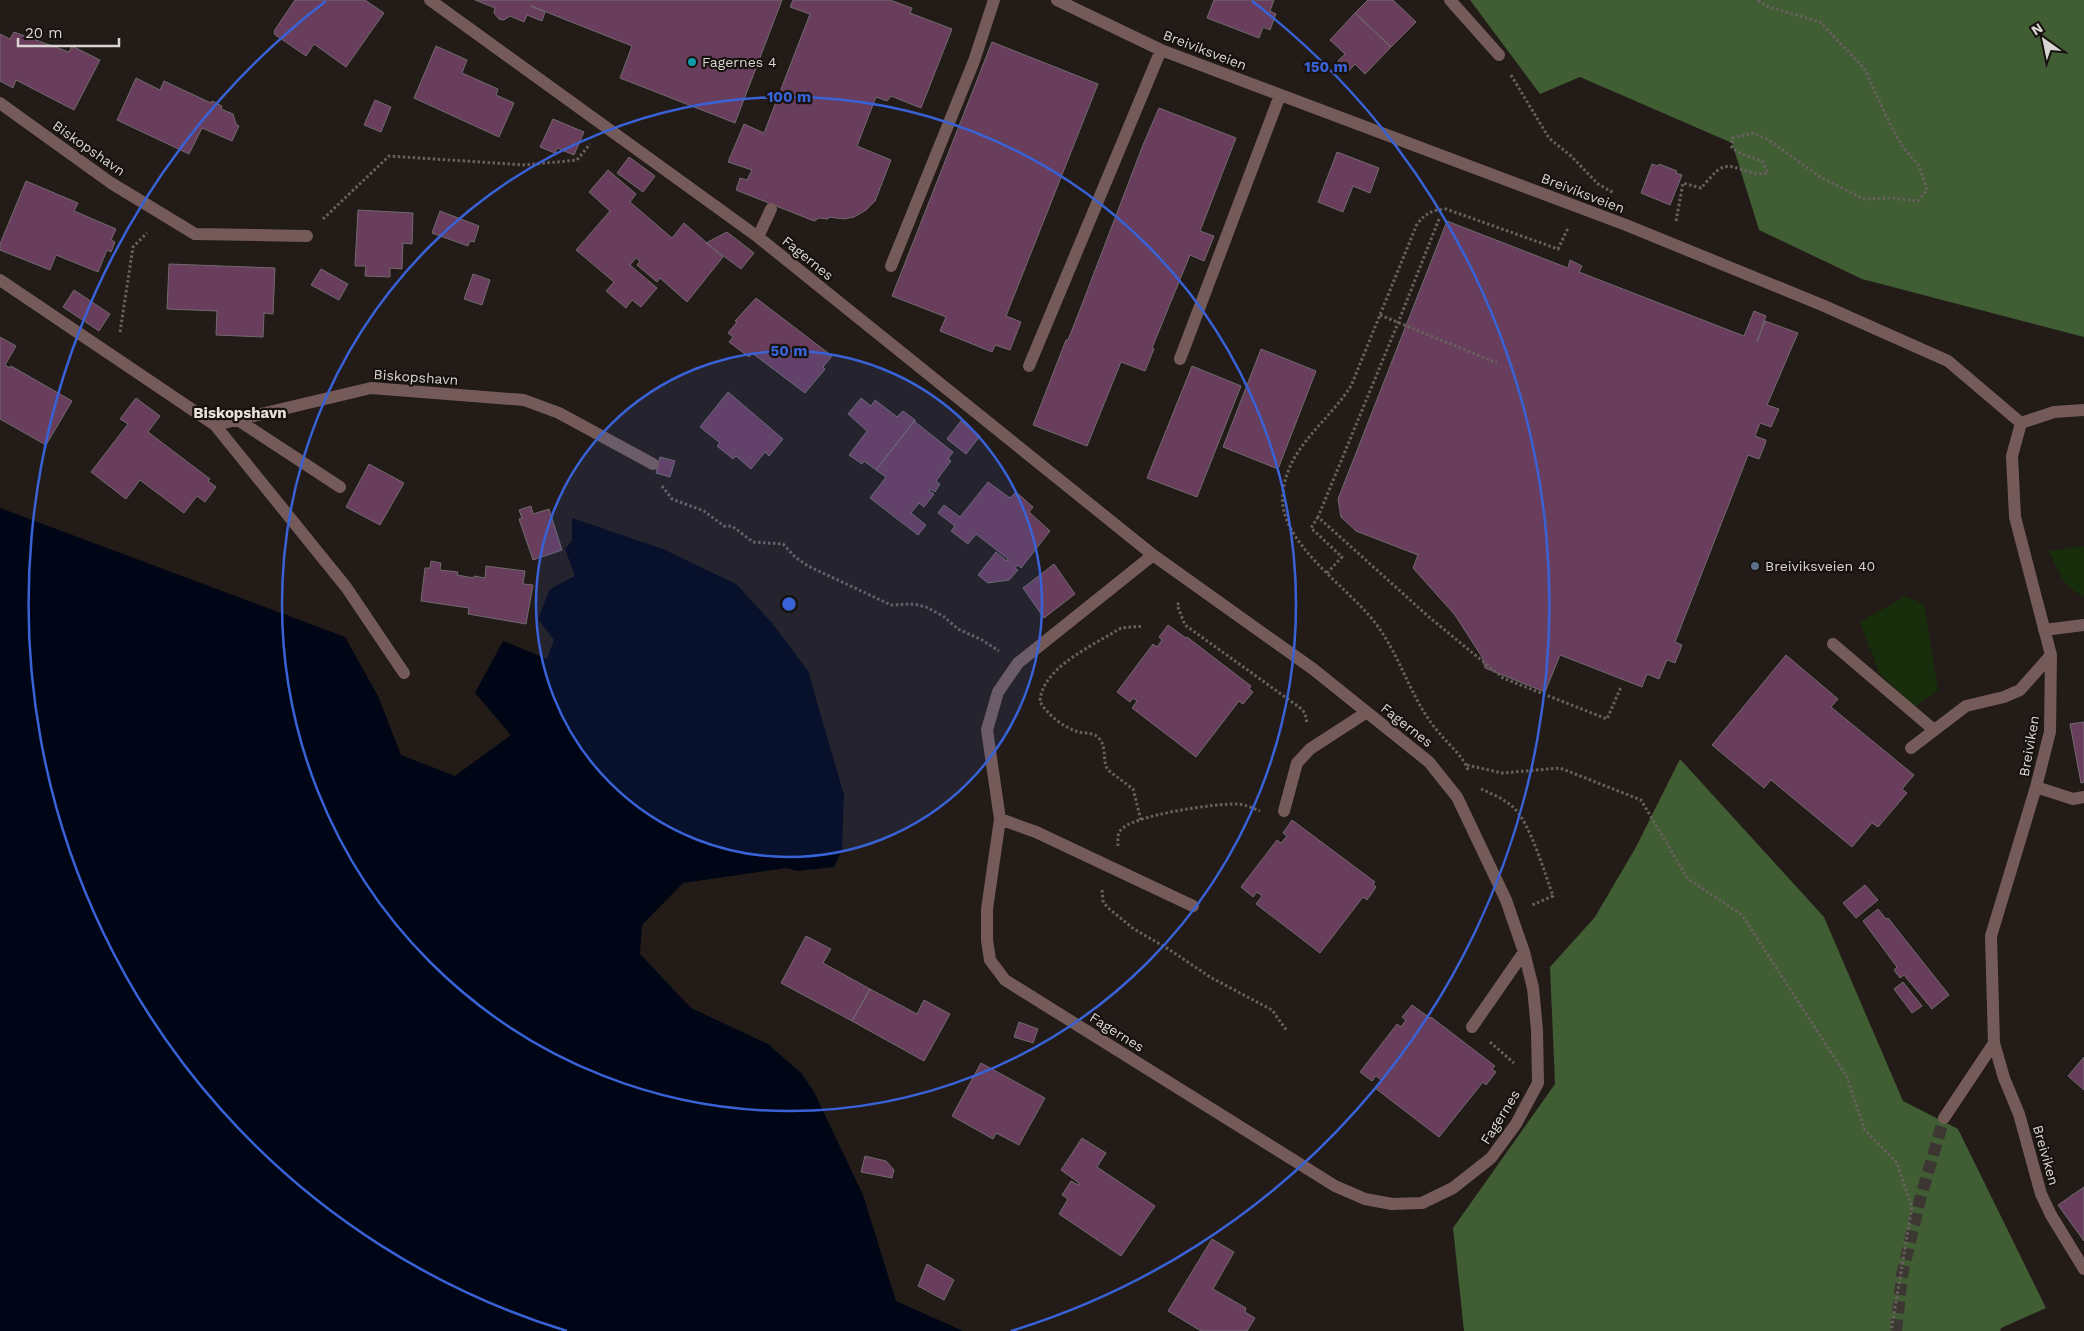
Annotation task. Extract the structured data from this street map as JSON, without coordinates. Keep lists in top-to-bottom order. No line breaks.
{"streets":{"street":["Breiviksveien","Biskopshavn","Fagernes","Breiviken"]},"crossings":[["Breiviksveien","Breiviken"]],"districts":["Biskopshavn"],"places":["Fagernes 4","Breiviksveien 40"],"scale_bar":"20 m","north":"top left","rings":["150 m","100 m","50 m"]}
